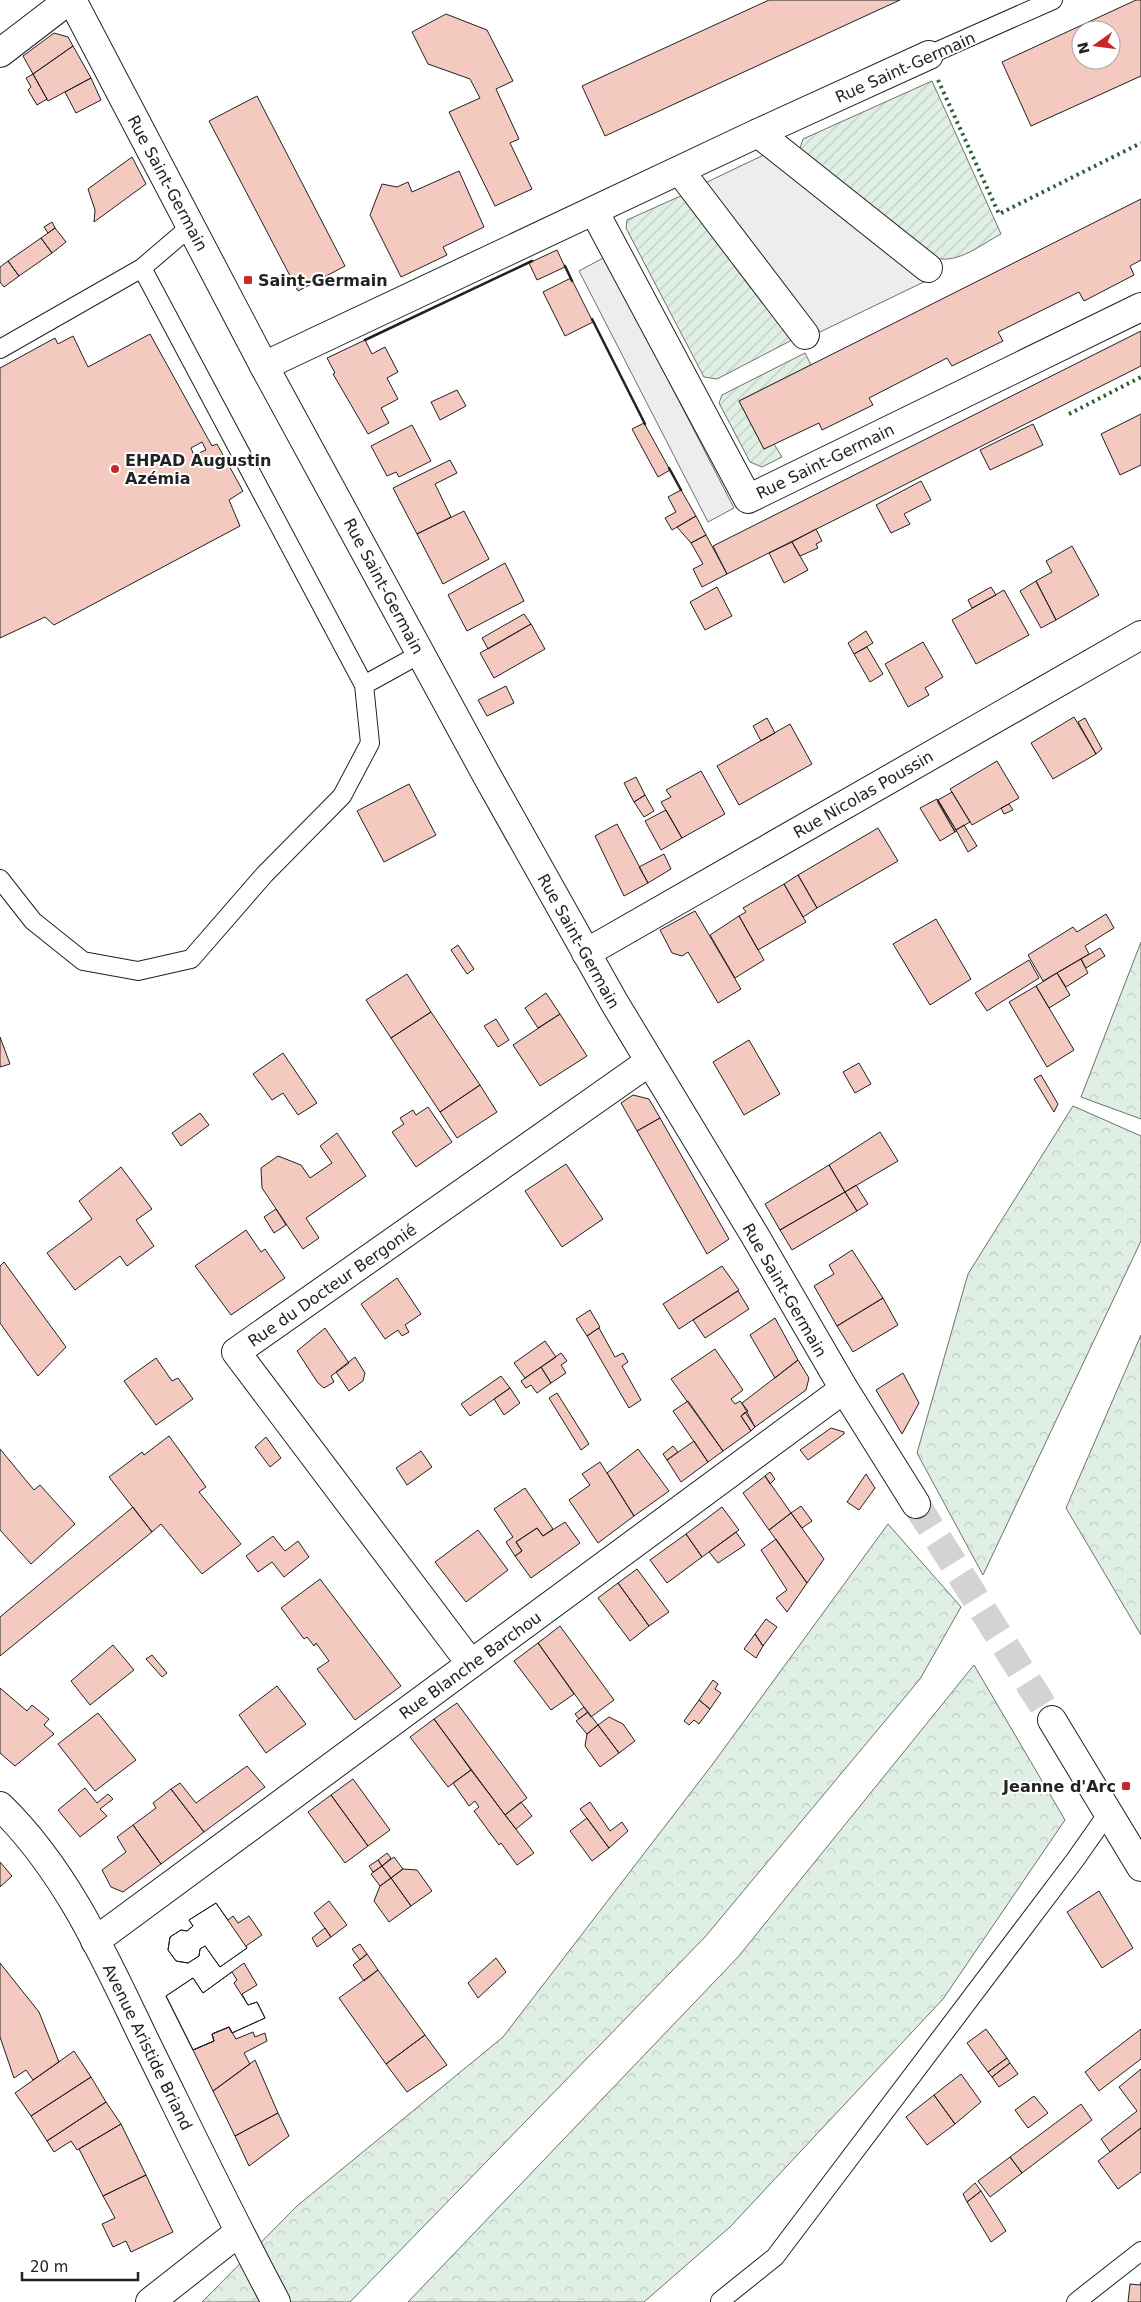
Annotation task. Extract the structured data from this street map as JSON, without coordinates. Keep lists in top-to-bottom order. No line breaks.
{"streets":{"street":["Rue Saint-Germain","Rue Nicolas Poussin","Rue du Docteur Bergonié","Rue Blanche Barchou","Avenue Aristide Briand"]},"crossings":[["Rue Saint-Germain","Rue Nicolas Poussin"],["Rue Saint-Germain","Rue du Docteur Bergonié"],["Rue Saint-Germain","Rue Blanche Barchou"],["Rue du Docteur Bergonié","Rue Blanche Barchou"],["Rue Blanche Barchou","Avenue Aristide Briand"]],"places":{"transit":["Saint-Germain","Jeanne d'Arc"],"other":["EHPAD Augustin Azémia"]},"scale_bar":"20 m","north":"left"}
